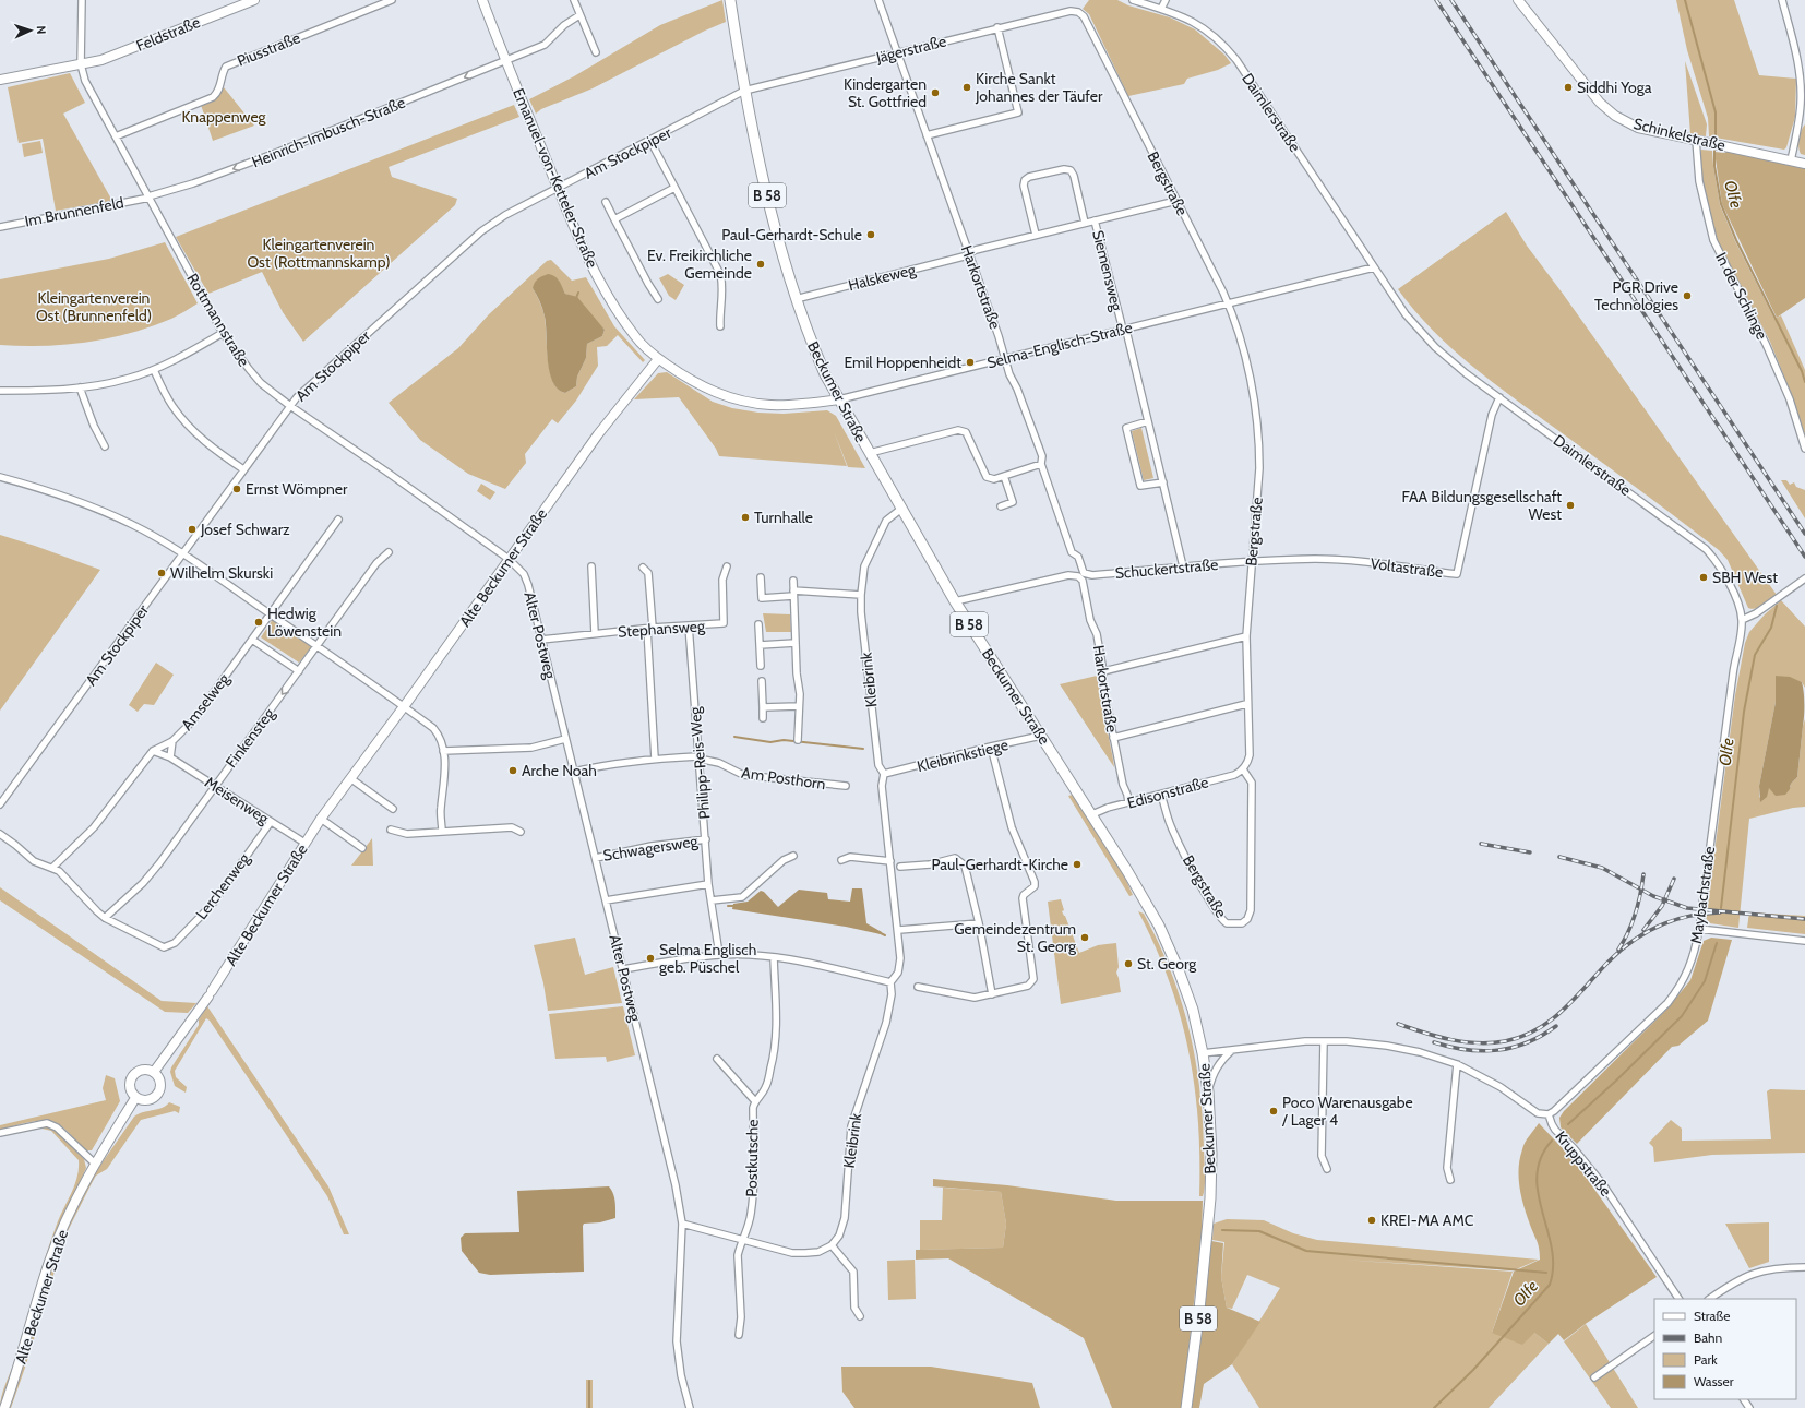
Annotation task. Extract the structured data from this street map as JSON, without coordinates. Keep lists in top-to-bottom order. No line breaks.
{"streets":{"main road":["B 58","Beckumer Straße"],"street":["Feldstraße","Piusstraße","Jägerstraße","Daimlerstraße","Heinrich-Imbusch-Straße","Schinkelstraße","Am Stockpiper","Emanuel-von-Ketteler-Straße","Bergstraße","Im Brunnenfeld","Siemensweg","Halskeweg","Harkortstraße","In der Schlinge","Rottmannstraße","Selma-Englisch-Straße","Alte Beckumer Straße","Voltastraße","Schuckertstraße","Stephansweg","Alter Postweg","Kleibrink","Amselweg","Finkensteg","Kleibrinkstiege","Philipp-Reis-Weg","Am Posthorn","Edisonstraße","Meisenweg","Schwagersweg","Lerchenweg","Maybachstraße","Postkutsche","Kruppstraße"]},"crossings":[["Feldstraße","Rottmannstraße"],["Piusstraße","Rottmannstraße"],["Jägerstraße","Am Stockpiper"],["Jägerstraße","Bergstraße"],["Jägerstraße","Harkortstraße"],["Jägerstraße","Beckumer Straße"],["Daimlerstraße","Selma-Englisch-Straße"],["Daimlerstraße","Voltastraße"],["Daimlerstraße","Maybachstraße"],["Heinrich-Imbusch-Straße","Emanuel-von-Ketteler-Straße"],["Heinrich-Imbusch-Straße","Im Brunnenfeld"],["Heinrich-Imbusch-Straße","Rottmannstraße"],["Schinkelstraße","In der Schlinge"],["Am Stockpiper","Emanuel-von-Ketteler-Straße"],["Am Stockpiper","Rottmannstraße"],["Am Stockpiper","Beckumer Straße"],["Emanuel-von-Ketteler-Straße","Selma-Englisch-Straße"],["Emanuel-von-Ketteler-Straße","Beckumer Straße"],["Emanuel-von-Ketteler-Straße","Alte Beckumer Straße"],["Bergstraße","Halskeweg"],["Bergstraße","Selma-Englisch-Straße"],["Bergstraße","Voltastraße"],["Bergstraße","Schuckertstraße"],["Bergstraße","Edisonstraße"],["Im Brunnenfeld","Rottmannstraße"],["Siemensweg","Halskeweg"],["Siemensweg","Selma-Englisch-Straße"],["Siemensweg","Schuckertstraße"],["Halskeweg","Harkortstraße"],["Halskeweg","Beckumer Straße"],["Harkortstraße","Selma-Englisch-Straße"],["Harkortstraße","Schuckertstraße"],["Harkortstraße","Edisonstraße"],["Rottmannstraße","Alte Beckumer Straße"],["Rottmannstraße","Alter Postweg"],["Selma-Englisch-Straße","Beckumer Straße"],["Beckumer Straße","Schuckertstraße"],["Beckumer Straße","Kleibrink"],["Beckumer Straße","Kleibrinkstiege"],["Beckumer Straße","Edisonstraße"],["Beckumer Straße","Kruppstraße"],["Alte Beckumer Straße","Alter Postweg"],["Alte Beckumer Straße","Meisenweg"],["Voltastraße","Schuckertstraße"],["Stephansweg","Alter Postweg"],["Stephansweg","Philipp-Reis-Weg"],["Alter Postweg","Am Posthorn"],["Alter Postweg","Schwagersweg"],["Kleibrink","Kleibrinkstiege"],["Amselweg","Meisenweg"],["Amselweg","Lerchenweg"],["Finkensteg","Meisenweg"],["Finkensteg","Lerchenweg"],["Philipp-Reis-Weg","Am Posthorn"],["Philipp-Reis-Weg","Schwagersweg"],["Meisenweg","Lerchenweg"],["Maybachstraße","Kruppstraße"]],"one_way":["Heinrich-Imbusch-Straße"],"water":["Olfe"],"parks":["Knappenweg","Kleingartenverein Ost (Rottmannskamp)","Kleingartenverein Ost (Brunnenfeld)"],"places":["Kirche Sankt Johannes der Täufer","Siddhi Yoga","Kindergarten St. Gottfried","Paul-Gerhardt-Schule","Ev. Freikirchliche Gemeinde","PGR Drive Technologies","Emil Hoppenheidt","Ernst Wömpner","FAA Bildungsgesellschaft West","Turnhalle","Josef Schwarz","Wilhelm Skurski","SBH West","Hedwig Löwenstein","Arche Noah","Paul-Gerhardt-Kirche","Gemeindezentrum St. Georg","Selma Englisch geb. Püschel","St. Georg","Poco Warenausgabe / Lager 4","KREI-MA AMC"],"legend":["Straße","Bahn","Park","Wasser"],"north":"right"}
